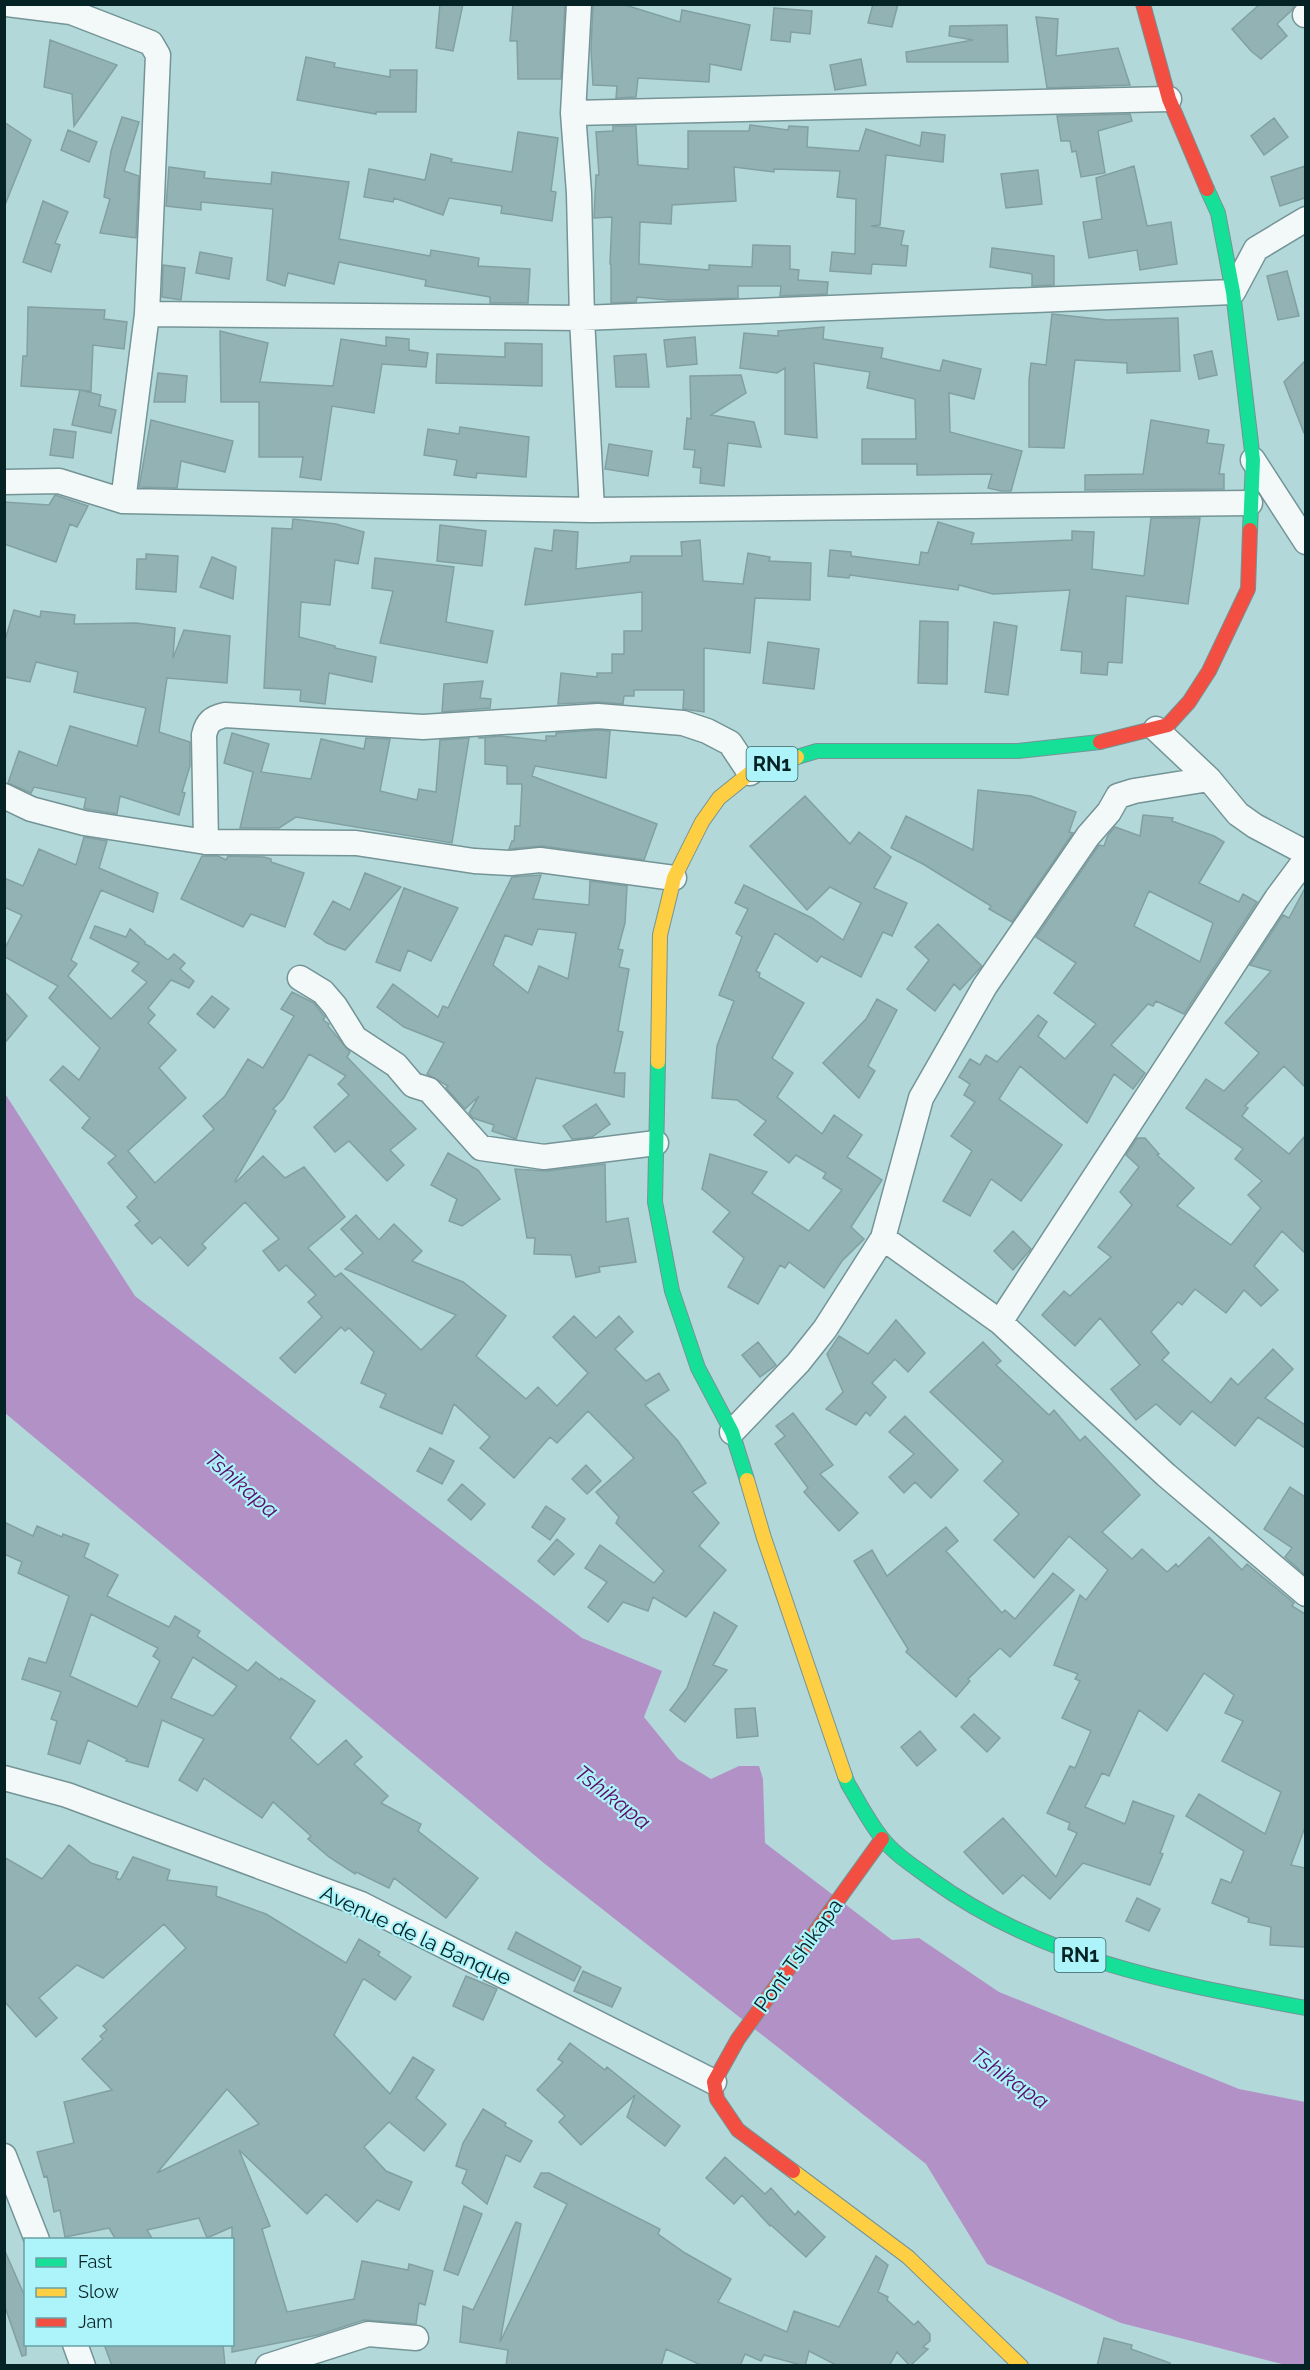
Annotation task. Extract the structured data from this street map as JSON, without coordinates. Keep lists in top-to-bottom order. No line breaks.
{"streets":{"main road":["RN1","Pont Tshikapa"],"street":["Avenue de la Banque"]},"crossings":[["RN1","Pont Tshikapa"],["Avenue de la Banque","Pont Tshikapa"]],"water":["Tshikapa"],"legend":["Fast","Slow","Jam"]}
